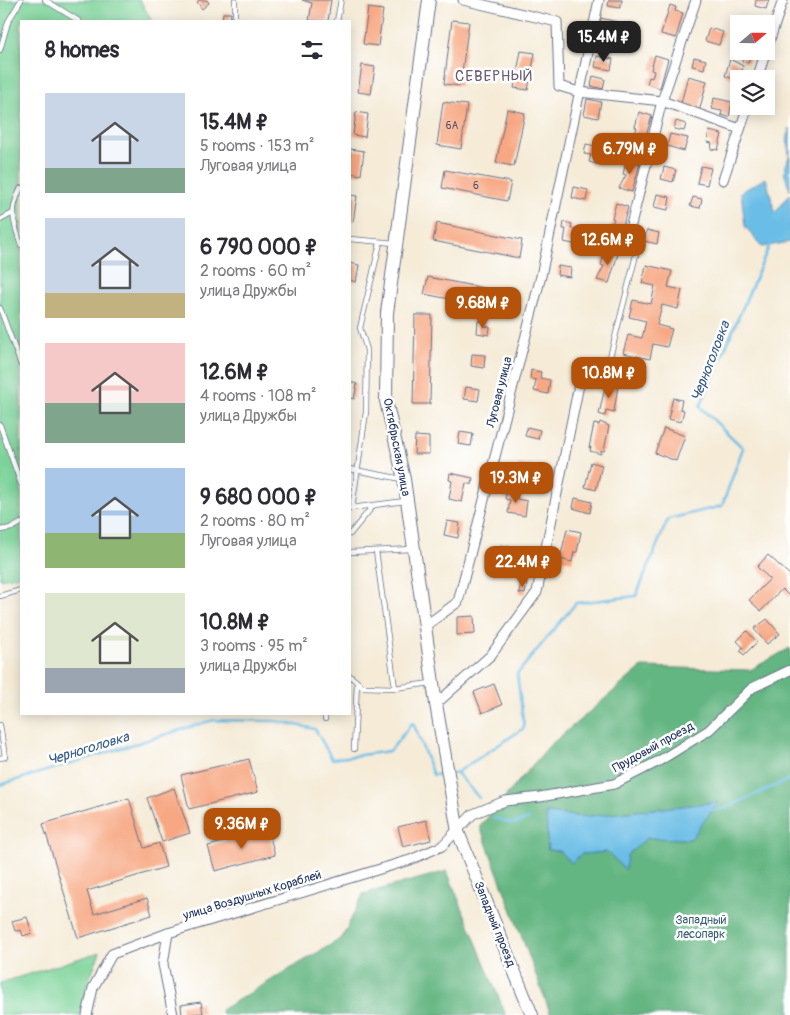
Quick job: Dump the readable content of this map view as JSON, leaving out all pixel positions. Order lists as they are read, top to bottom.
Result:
{
  "streets": {
    "street": [
      "Луговая улица",
      "Октябрьская улица",
      "Прудовый проезд",
      "улица Воздушных Кораблей",
      "Западный проезд"
    ]
  },
  "crossings": [
    ["Луговая улица", "Октябрьская улица"],
    ["Октябрьская улица", "Прудовый проезд"],
    ["Октябрьская улица", "улица Воздушных Кораблей"],
    ["Октябрьская улица", "Западный проезд"],
    ["Прудовый проезд", "улица Воздушных Кораблей"],
    ["Прудовый проезд", "Западный проезд"],
    ["улица Воздушных Кораблей", "Западный проезд"]
  ],
  "districts": ["СЕВЕРНЫЙ"],
  "water": ["Черноголовка"],
  "parks": ["Западный лесопарк"],
  "house_numbers": ["6А", "6"],
  "north": "right",
  "page": {
    "heading": "8 homes",
    "price": [
      "15.4M ₽",
      "6.79M ₽",
      "12.6M ₽",
      "9.68M ₽",
      "10.8M ₽",
      "19.3M ₽",
      "22.4M ₽",
      "9.36M ₽"
    ],
    "list": [
      {
        "name": "15.4M ₽",
        "note": "5 rooms · 153 m² · Луговая улица"
      },
      {
        "name": "6 790 000 ₽",
        "note": "2 rooms · 60 m² · улица Дружбы"
      },
      {
        "name": "12.6M ₽",
        "note": "4 rooms · 108 m² · улица Дружбы"
      },
      {
        "name": "9 680 000 ₽",
        "note": "2 rooms · 80 m² · Луговая улица"
      },
      {
        "name": "10.8M ₽",
        "note": "3 rooms · 95 m² · улица Дружбы"
      }
    ]
  }
}
